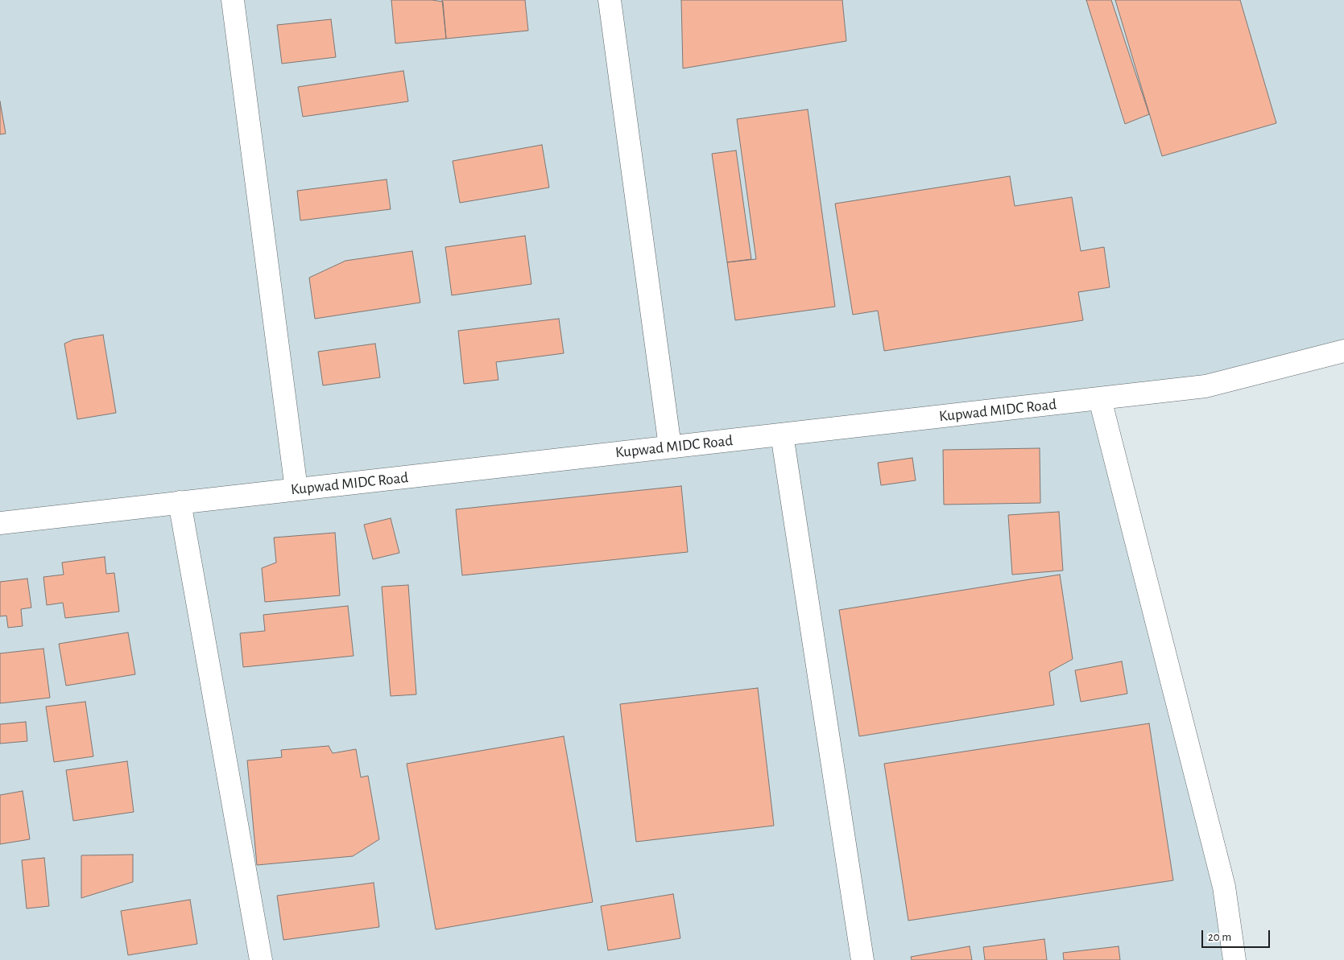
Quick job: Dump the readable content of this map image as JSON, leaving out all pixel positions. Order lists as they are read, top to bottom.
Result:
{
  "streets": {
    "street": ["Kupwad MIDC Road"]
  },
  "scale_bar": "20 m"
}
